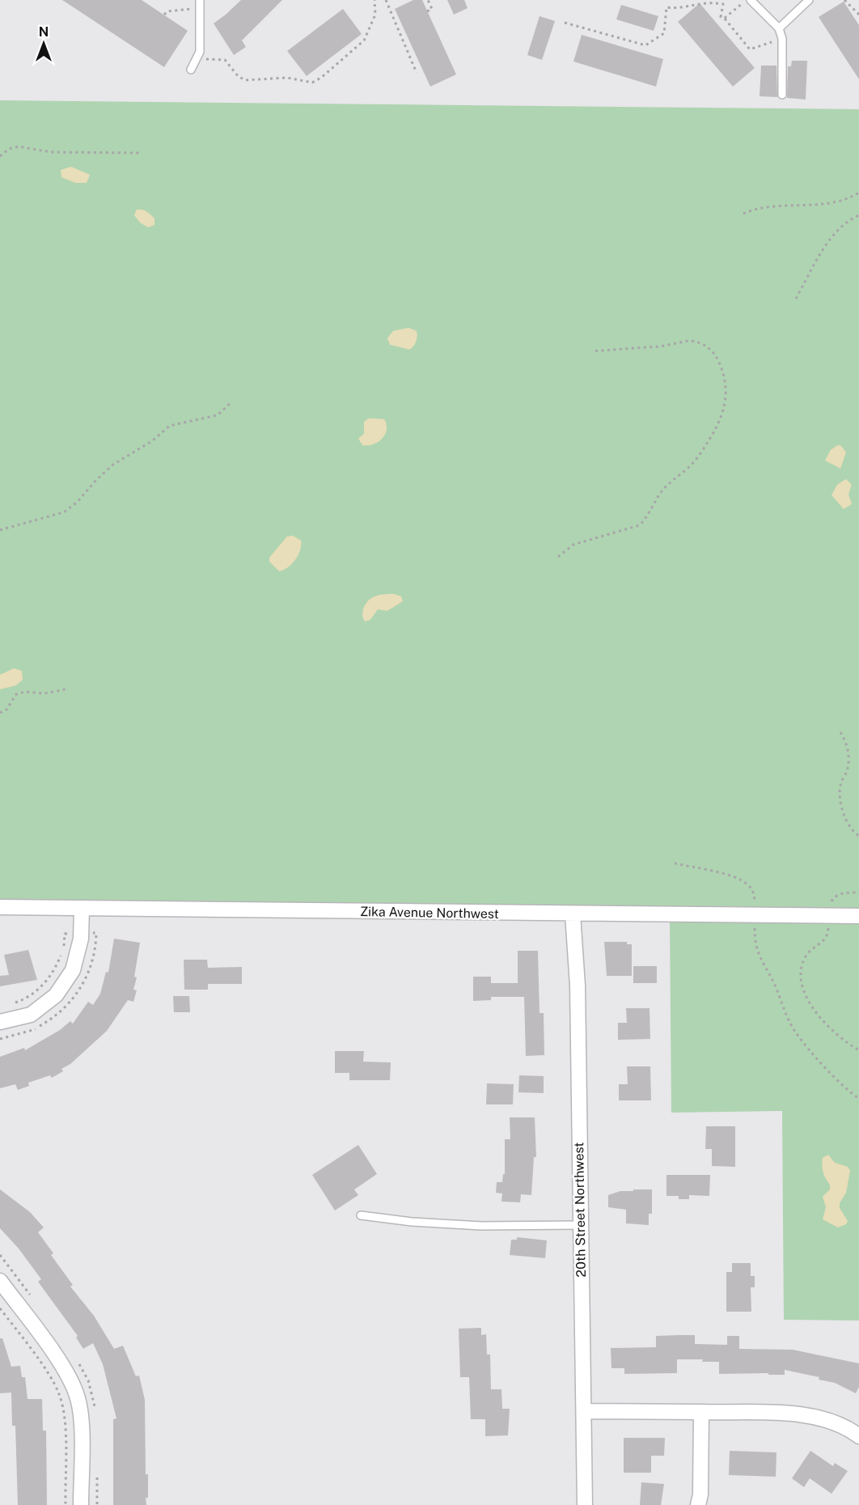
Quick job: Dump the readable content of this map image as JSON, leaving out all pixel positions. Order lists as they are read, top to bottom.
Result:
{
  "streets": {
    "street": ["Zika Avenue Northwest", "20th Street Northwest"]
  },
  "crossings": [
    ["Zika Avenue Northwest", "20th Street Northwest"]
  ],
  "north": "top"
}
